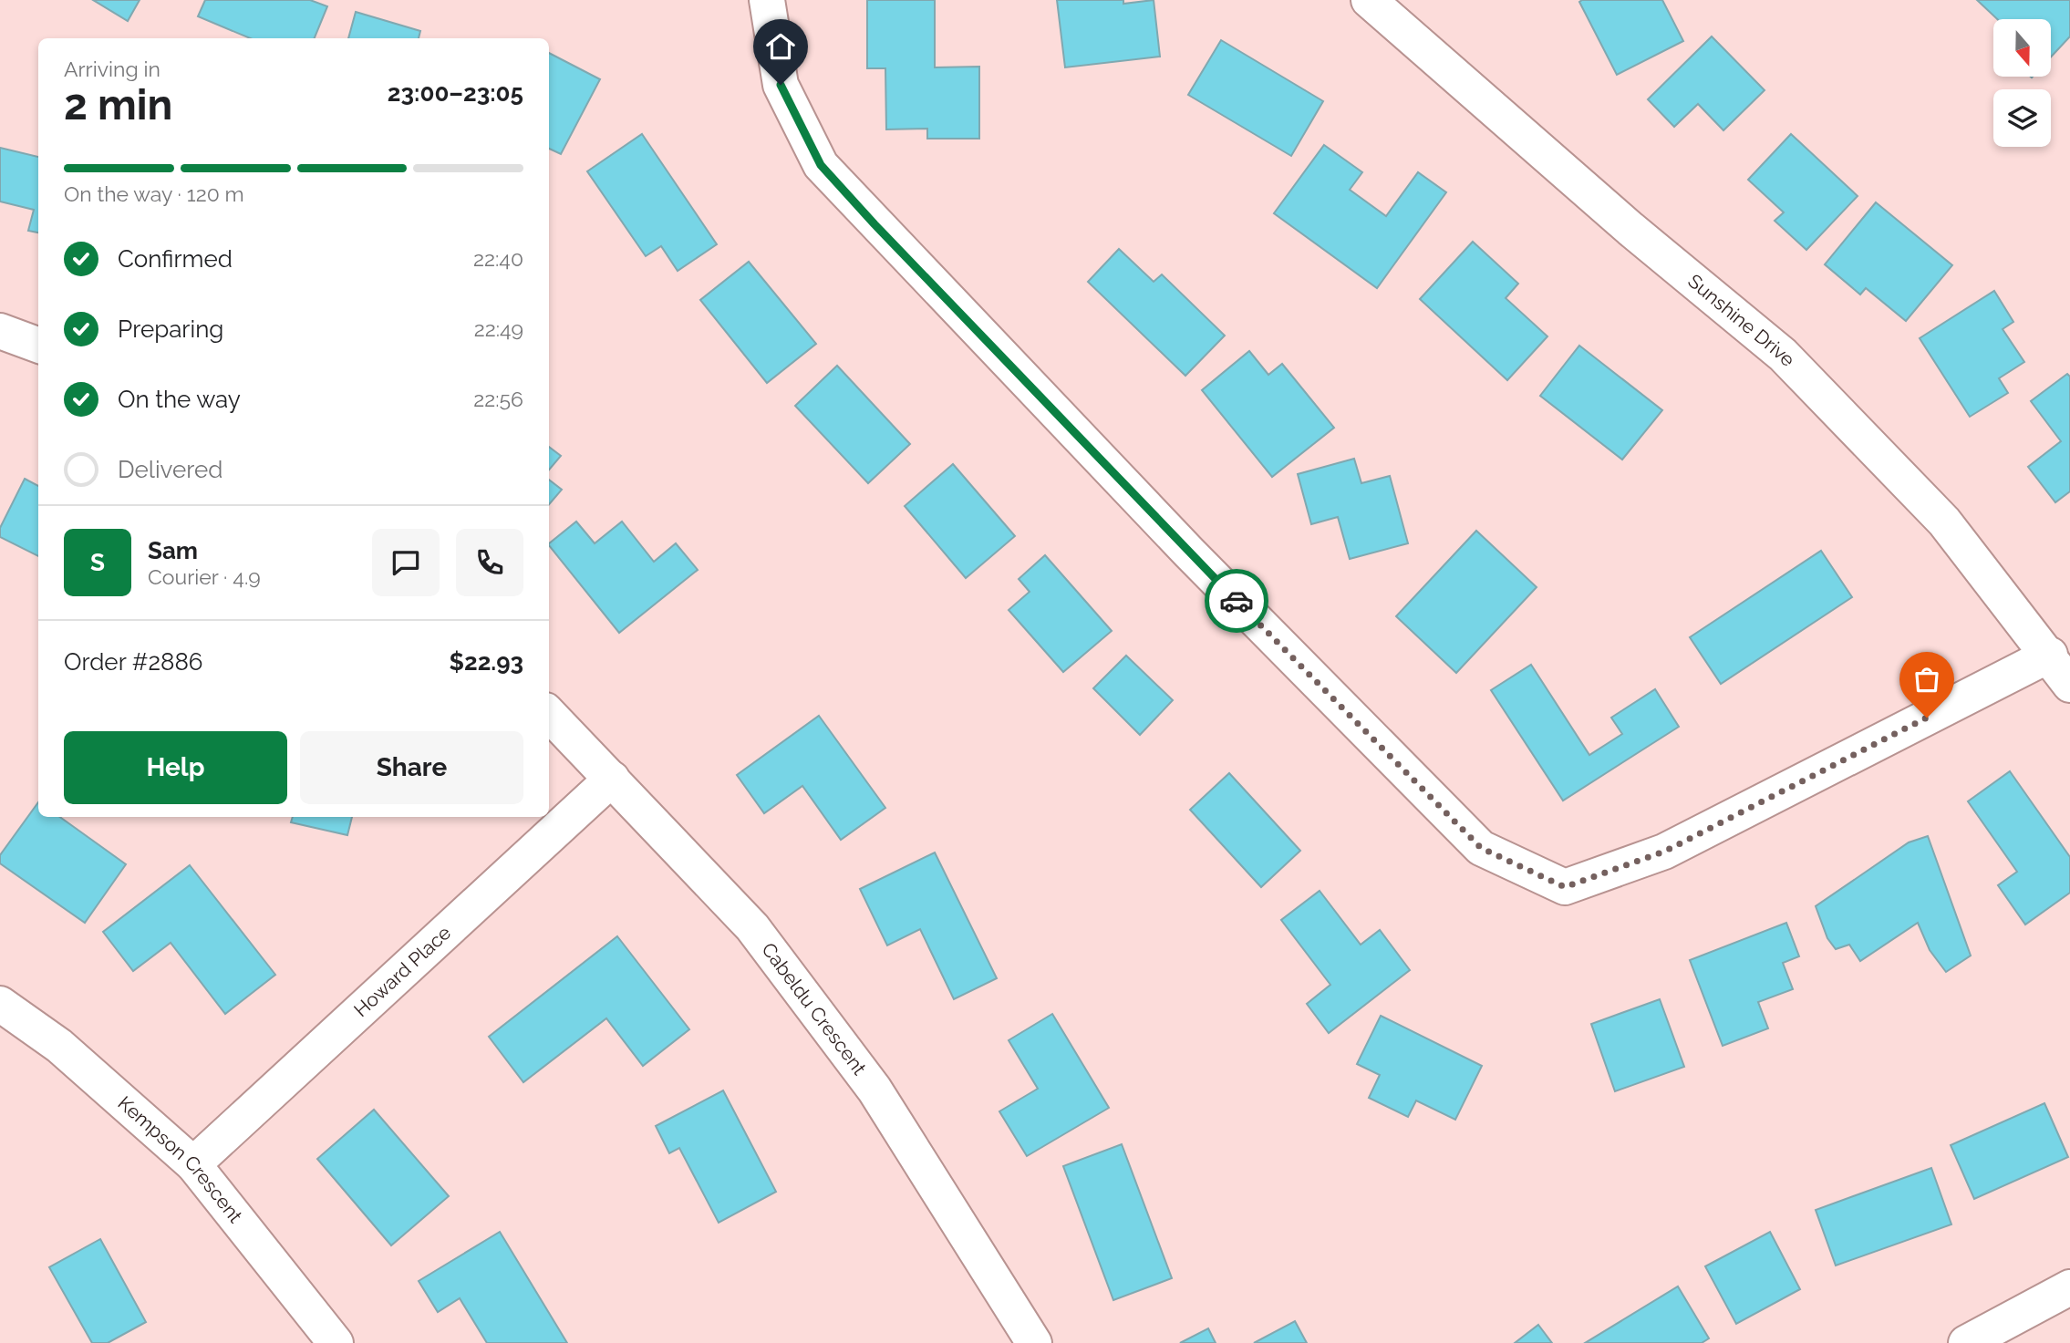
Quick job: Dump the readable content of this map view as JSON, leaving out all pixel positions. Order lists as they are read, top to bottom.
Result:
{
  "streets": {
    "street": [
      "Sunshine Drive",
      "Howard Place",
      "Cabeldu Crescent",
      "Kempson Crescent"
    ]
  },
  "crossings": [
    ["Howard Place", "Cabeldu Crescent"],
    ["Howard Place", "Kempson Crescent"]
  ],
  "north": "bottom",
  "page": {
    "heading": ["2 min", "Arriving in", "23:00–23:05"],
    "panel": [
      "Sam",
      "Courier · 4.9",
      "Order #2886",
      "$22.93"
    ],
    "bar": "On the way · 120 m",
    "list": [
      ["Confirmed", "22:40"],
      ["Preparing", "22:49"],
      ["On the way", "22:56"],
      "Delivered"
    ],
    "round": "S",
    "buttons": ["Help", "Share"]
  }
}
